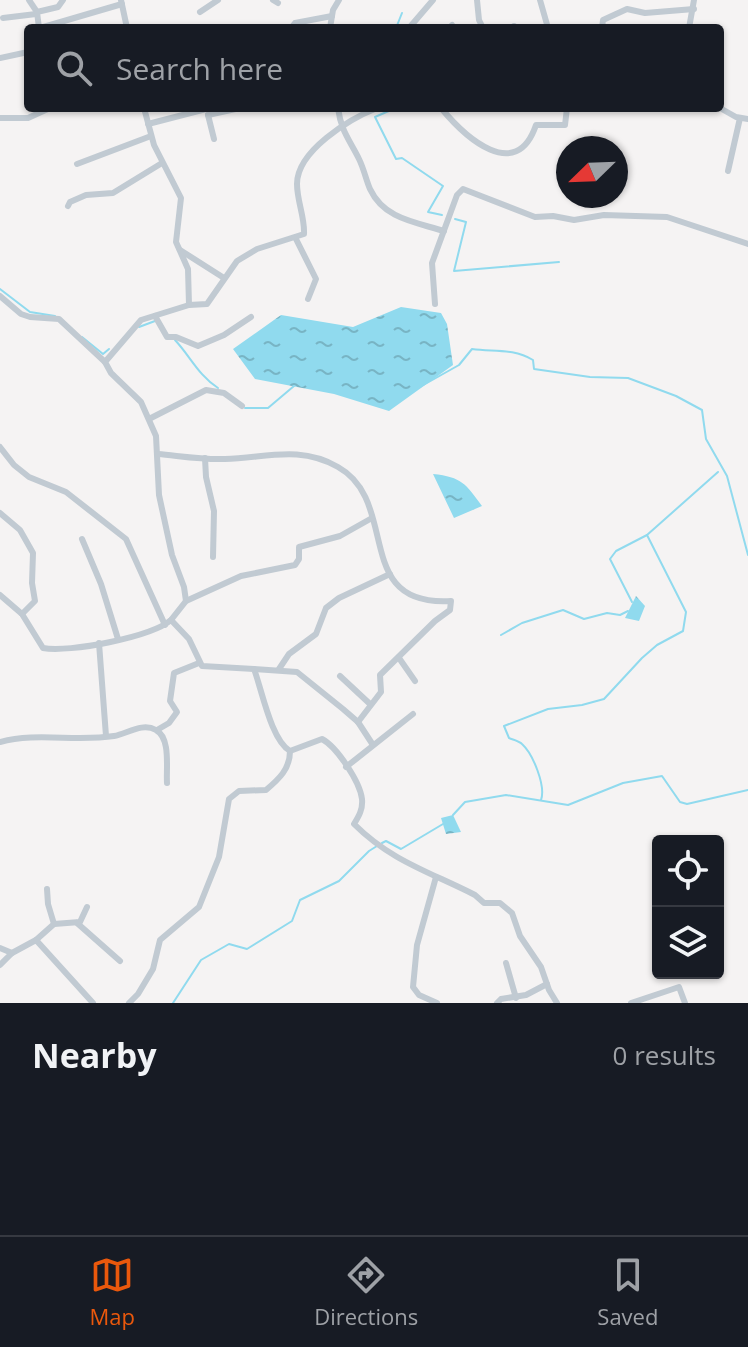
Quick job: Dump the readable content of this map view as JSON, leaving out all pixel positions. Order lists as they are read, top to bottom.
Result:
{
  "north": "bottom left",
  "page": {
    "search": "Search here",
    "heading": ["Nearby", "0 results"],
    "nav": ["Map", "Directions", "Saved"]
  }
}
